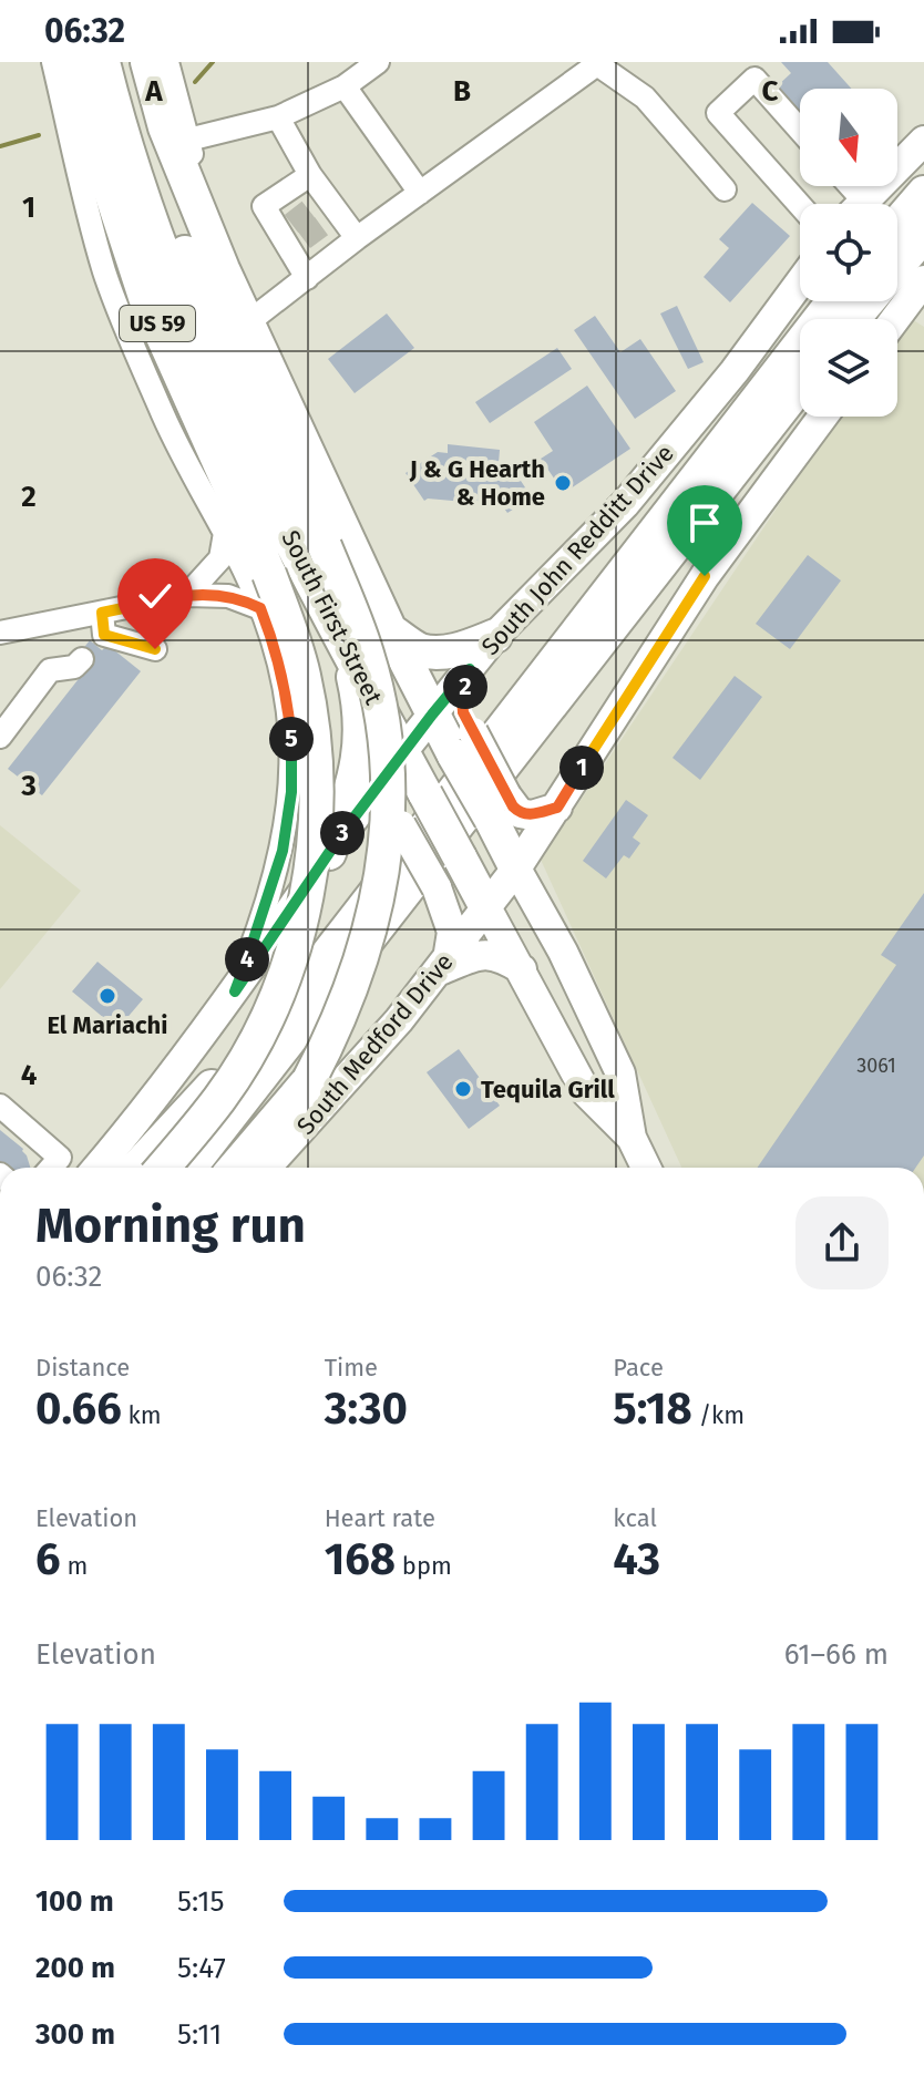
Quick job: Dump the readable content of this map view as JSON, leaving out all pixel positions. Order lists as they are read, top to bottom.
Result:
{
  "streets": {
    "highway": ["US 59", "South First Street"],
    "main road": ["South John Redditt Drive", "South Medford Drive"]
  },
  "crossings": [
    ["South John Redditt Drive", "South First Street"],
    ["South First Street", "South Medford Drive"]
  ],
  "places": ["J & G Hearth & Home", "El Mariachi", "Tequila Grill"],
  "house_numbers": ["3061"],
  "north": "bottom",
  "page": {
    "status": "06:32",
    "pins": [
      "2",
      "5",
      "1",
      "3",
      "4"
    ],
    "heading": ["Morning run", "06:32"],
    "stats": [
      ["Distance", "0.66 km"],
      ["Time", "3:30"],
      ["Pace", "5:18 /km"],
      ["Elevation", "6 m"],
      ["Heart rate", "168 bpm"],
      ["kcal", "43"]
    ],
    "chart": ["Elevation", "61–66 m"],
    "list": [
      {
        "name": "100 m",
        "note": "5:15"
      },
      {
        "name": "200 m",
        "note": "5:47"
      },
      {
        "name": "300 m",
        "note": "5:11"
      }
    ]
  },
  "grid": {
    "columns": ["A", "B", "C"],
    "rows": [
      "1",
      "2",
      "3",
      "4"
    ]
  }
}
